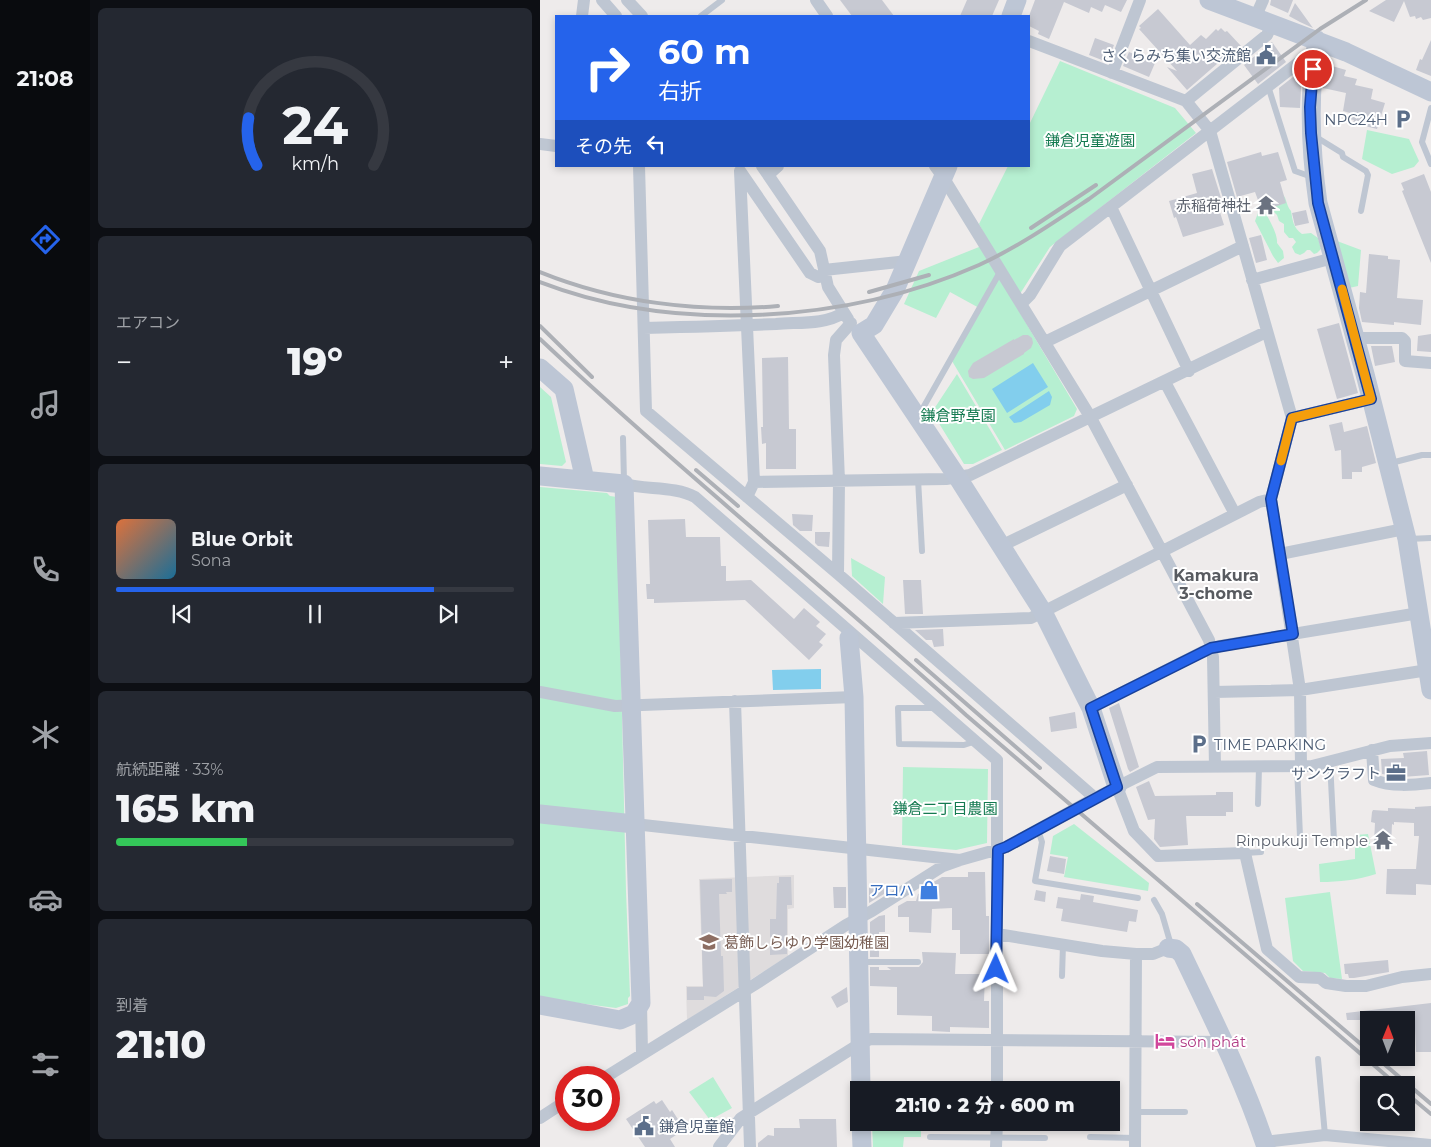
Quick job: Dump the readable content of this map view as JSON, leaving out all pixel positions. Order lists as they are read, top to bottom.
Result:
{
  "districts": ["Kamakura 3-chome"],
  "parks": ["鎌倉児童遊園", "鎌倉野草園", "鎌倉二丁目農園"],
  "places": {
    "public building": ["さくらみち集い交流館", "鎌倉児童館"],
    "parking": ["NPC24H", "TIME PARKING"],
    "temple": ["赤稲荷神社", "Rinpukuji Temple"],
    "office": ["サンクラフト"],
    "shop": ["アロハ"],
    "school or university": ["葛飾しらゆり学園幼稚園"],
    "hotel": ["sơn phát"]
  },
  "north": "top",
  "page": {
    "tabs": "21:08",
    "turn": ["60 m", "右折"],
    "then": "その先",
    "tile": [
      "エアコン",
      ["航続距離 · 33%", "165 km"],
      ["到着", "21:10"]
    ],
    "heat": ["−", "19°", "+"],
    "song": ["Blue Orbit", "Sona"],
    "limit": "30",
    "trip": "21:10 · 2 分 · 600 m",
    "gauge": ["24", "km/h"]
  }
}
